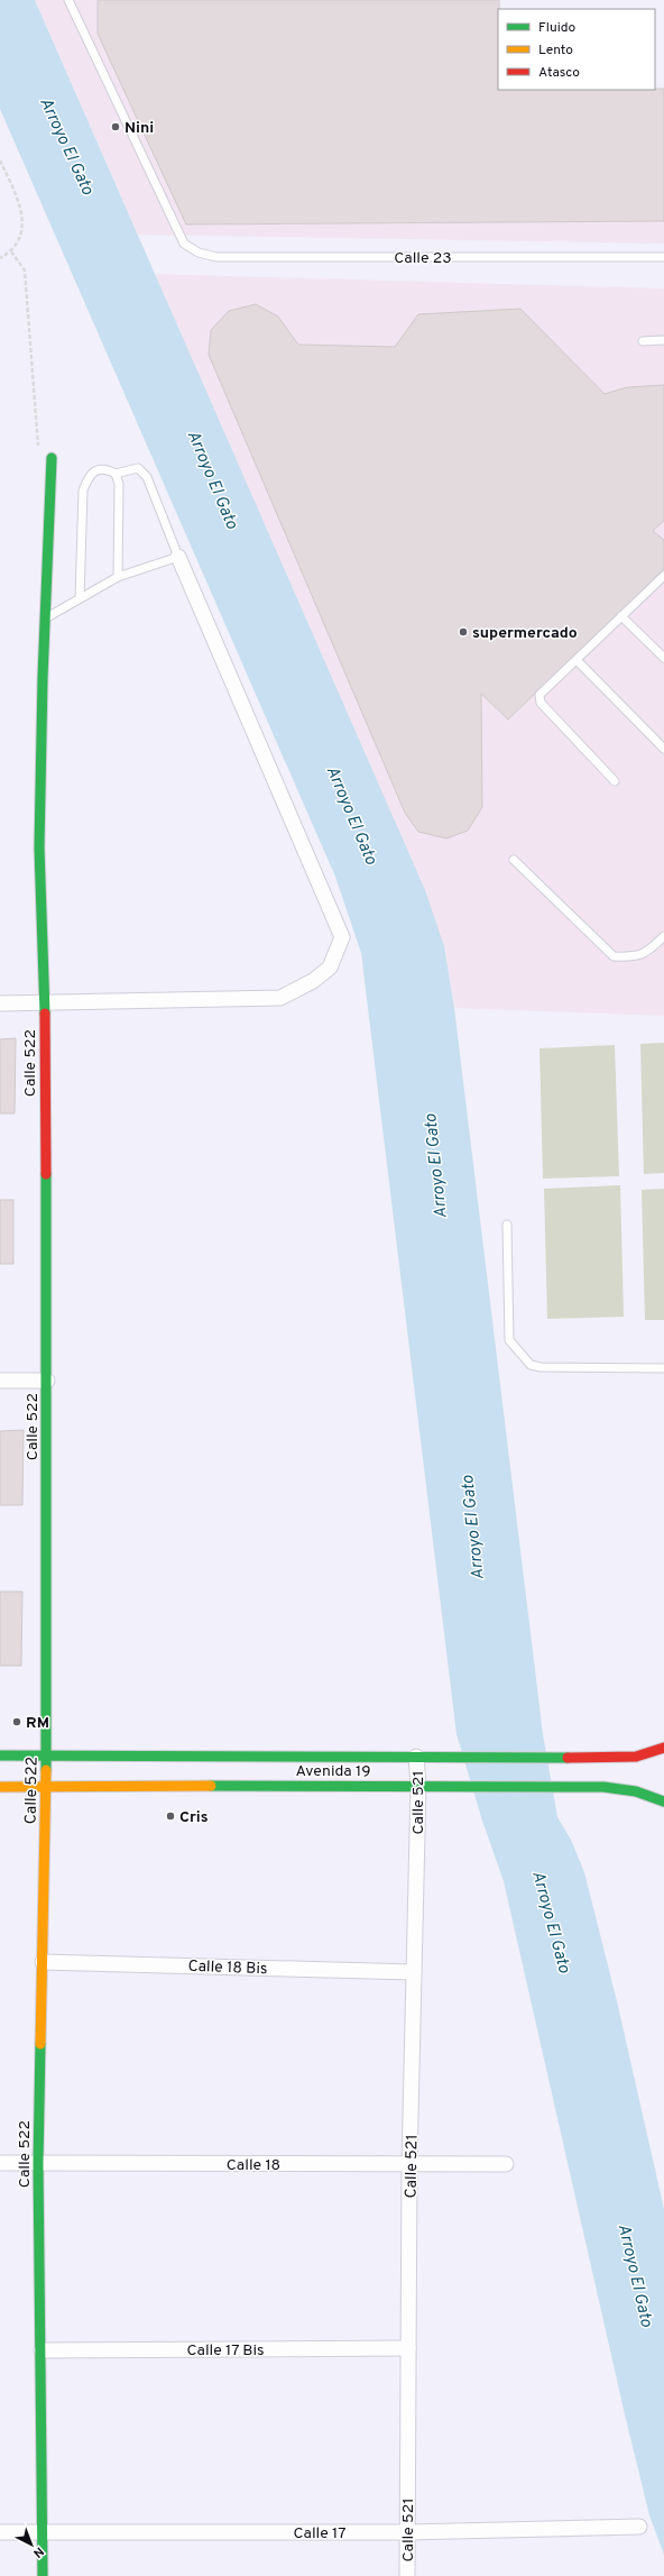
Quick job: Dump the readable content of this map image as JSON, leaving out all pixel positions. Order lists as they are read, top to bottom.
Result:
{
  "streets": {
    "street": [
      "Calle 522",
      "Avenida 19",
      "Calle 521",
      "Calle 18 Bis",
      "Calle 18",
      "Calle 17 Bis",
      "Calle 17"
    ],
    "lane": ["Calle 23"]
  },
  "crossings": [
    ["Calle 522", "Avenida 19"],
    ["Calle 522", "Calle 18 Bis"],
    ["Calle 522", "Calle 18"],
    ["Calle 522", "Calle 17 Bis"],
    ["Calle 522", "Calle 17"],
    ["Avenida 19", "Calle 521"],
    ["Calle 521", "Calle 18 Bis"],
    ["Calle 521", "Calle 18"],
    ["Calle 521", "Calle 17 Bis"],
    ["Calle 521", "Calle 17"]
  ],
  "water": ["Arroyo El Gato"],
  "places": [
    "Nini",
    "supermercado",
    "RM",
    "Cris"
  ],
  "legend": ["Fluido", "Lento", "Atasco"],
  "north": "bottom right"
}
